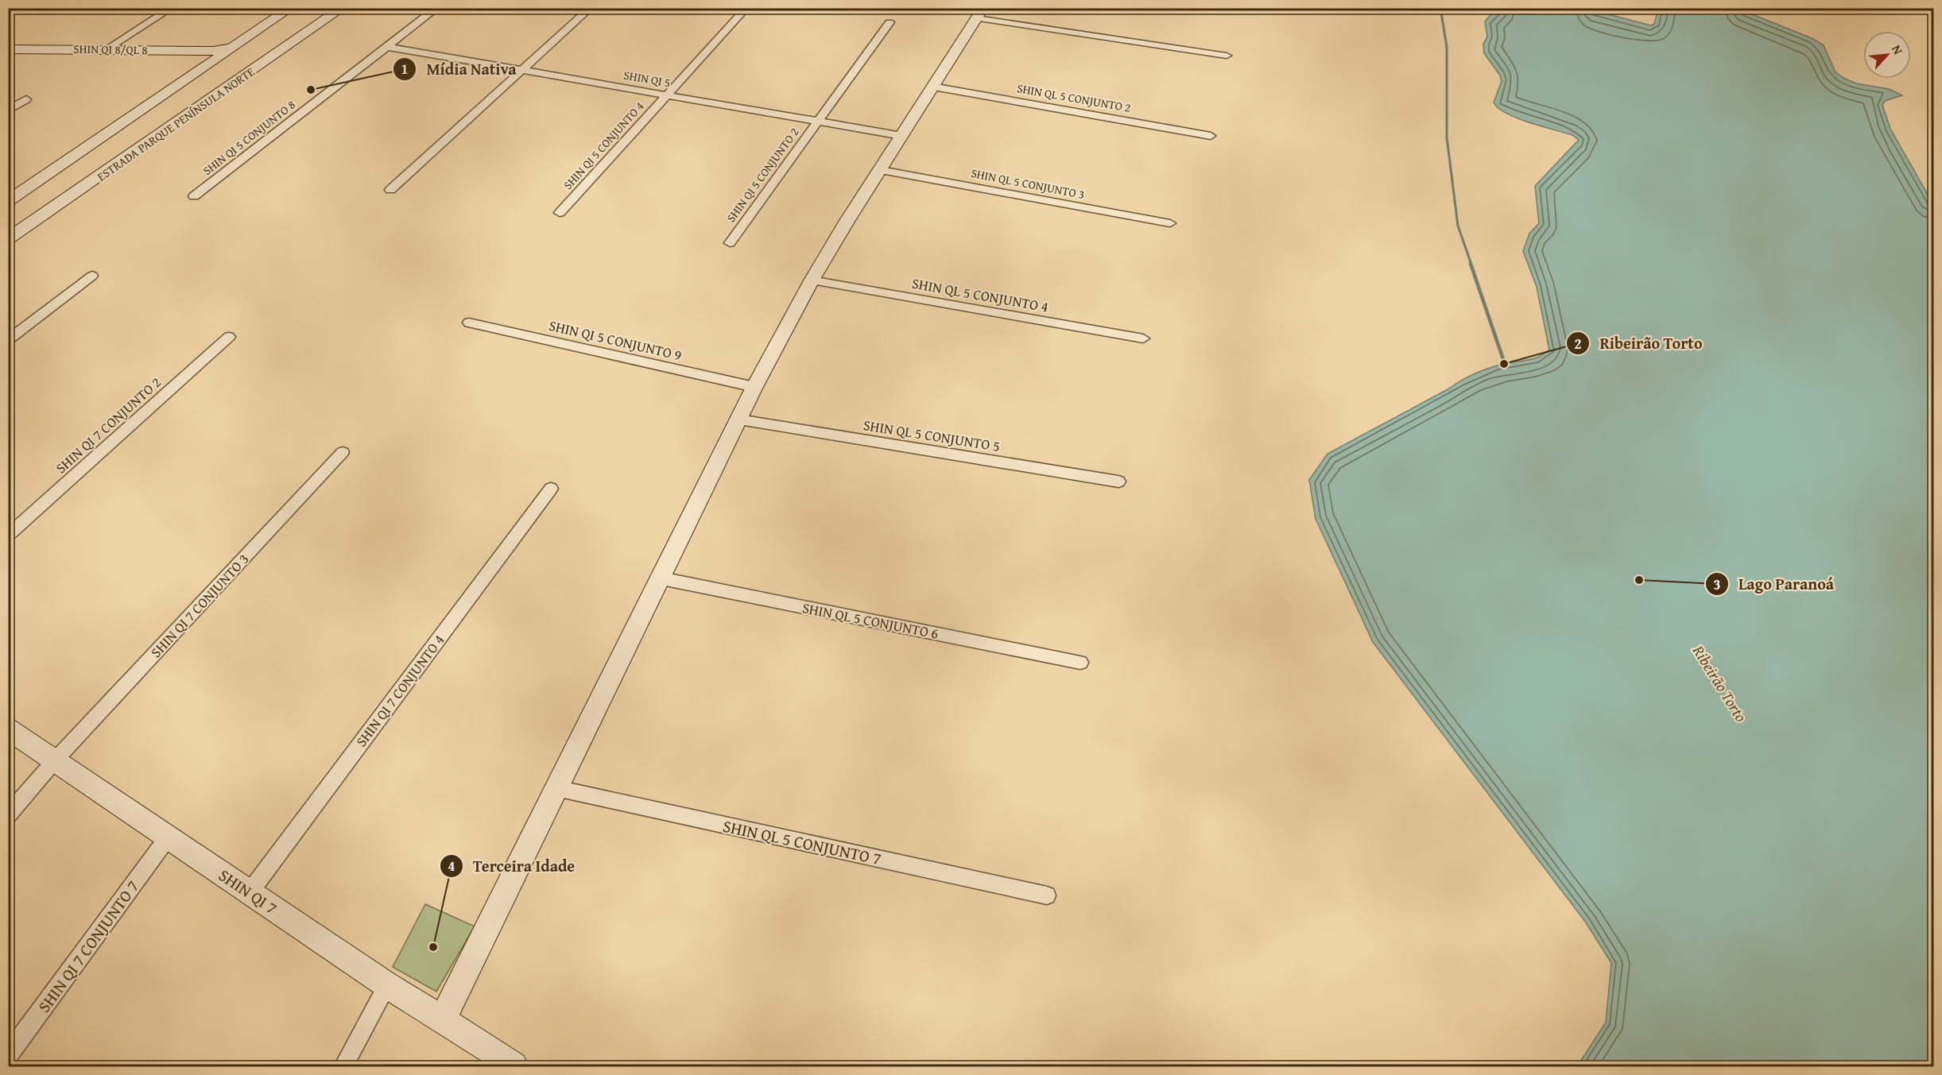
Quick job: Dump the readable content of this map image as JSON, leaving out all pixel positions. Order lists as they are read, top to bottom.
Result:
{
  "streets": {
    "street": [
      "SHIN QI 8/QL 8",
      "SHIN QI 5",
      "SHIN QL 5 CONJUNTO 2",
      "ESTRADA PARQUE PENÍNSULA NORTE",
      "SHIN QI 5 CONJUNTO 8",
      "SHIN QI 5 CONJUNTO 4",
      "SHIN QI 5 CONJUNTO 2",
      "SHIN QL 5 CONJUNTO 3",
      "SHIN QL 5 CONJUNTO 4",
      "SHIN QI 5 CONJUNTO 9",
      "SHIN QI 7 CONJUNTO 2",
      "SHIN QL 5 CONJUNTO 5",
      "SHIN QI 7 CONJUNTO 3",
      "SHIN QL 5 CONJUNTO 6",
      "SHIN QI 7 CONJUNTO 4",
      "SHIN QL 5 CONJUNTO 7",
      "SHIN QI 7",
      "SHIN QI 7 CONJUNTO 7"
    ]
  },
  "crossings": [
    ["SHIN QI 5", "SHIN QI 5 CONJUNTO 8"],
    ["SHIN QI 5", "SHIN QI 5 CONJUNTO 4"],
    ["SHIN QI 5", "SHIN QI 5 CONJUNTO 2"],
    ["SHIN QI 7 CONJUNTO 3", "SHIN QI 7"],
    ["SHIN QI 7 CONJUNTO 4", "SHIN QI 7"],
    ["SHIN QI 7", "SHIN QI 7 CONJUNTO 7"]
  ],
  "water": ["Ribeirão Torto"],
  "places": [
    "Mídia Nativa",
    "Ribeirão Torto",
    "Lago Paranoá",
    "Terceira Idade"
  ],
  "north": "top right"
}
